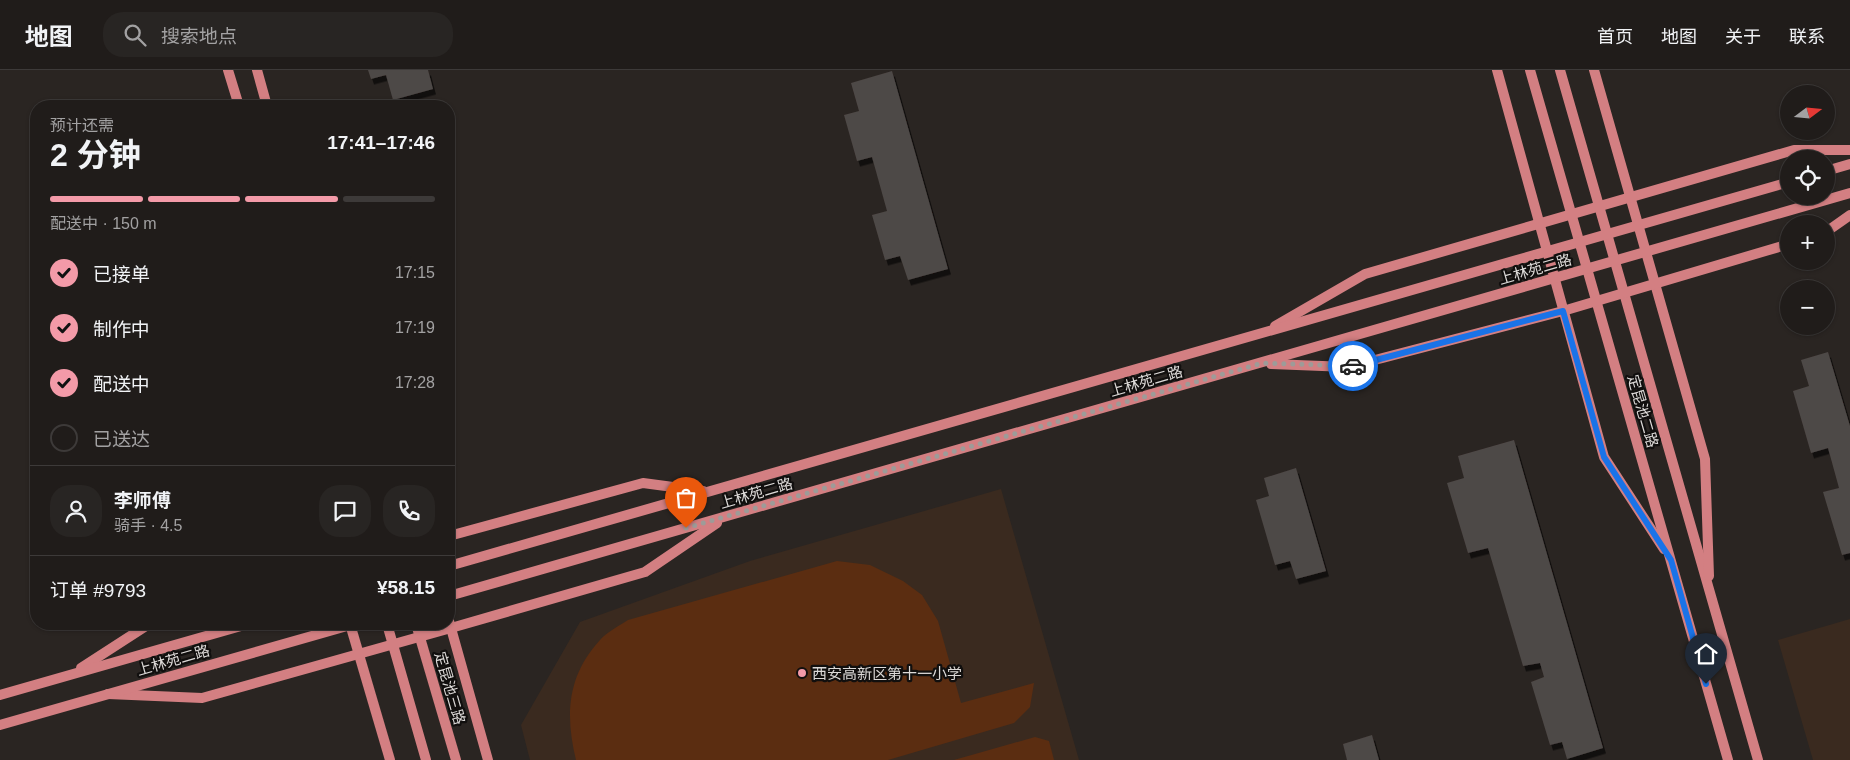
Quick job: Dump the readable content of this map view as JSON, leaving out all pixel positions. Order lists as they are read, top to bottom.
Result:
{
  "streets": {
    "street": ["上林苑二路", "定昆池二路", "定昆池三路"]
  },
  "crossings": [
    ["上林苑二路", "定昆池二路"]
  ],
  "places": ["西安高新区第十一小学"],
  "north": "right",
  "page": {
    "header": "地图",
    "search": "搜索地点",
    "nav": [
      "首页",
      "地图",
      "关于",
      "联系"
    ],
    "map_buttons": ["+", "−"],
    "heading": ["2 分钟", "预计还需", "17:41–17:46"],
    "panel": [
      "李师傅",
      "骑手 · 4.5",
      "订单 #9793",
      "¥58.15"
    ],
    "bar": "配送中 · 150 m",
    "list": [
      ["已接单", "17:15"],
      ["制作中", "17:19"],
      ["配送中", "17:28"],
      "已送达"
    ]
  }
}
